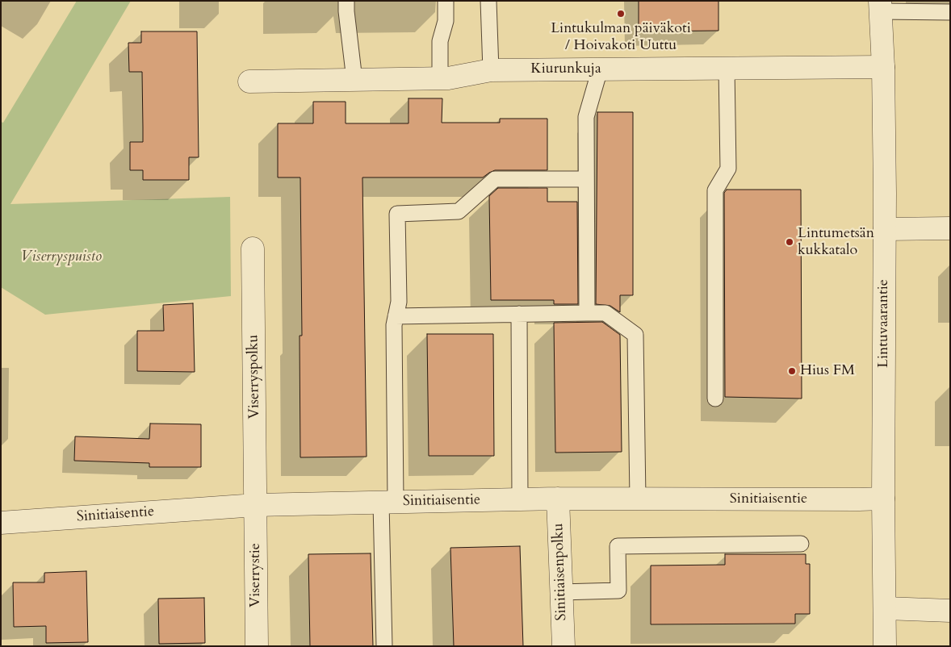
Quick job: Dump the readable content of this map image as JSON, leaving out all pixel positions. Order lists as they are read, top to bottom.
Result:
{
  "streets": {
    "street": [
      "Kiurunkuja",
      "Lintuvaarantie",
      "Viserryspolku",
      "Sinitiaisentie",
      "Sinitiaisenpolku",
      "Viserrystie"
    ]
  },
  "crossings": [
    ["Kiurunkuja", "Lintuvaarantie"],
    ["Lintuvaarantie", "Sinitiaisentie"],
    ["Viserryspolku", "Sinitiaisentie"],
    ["Viserryspolku", "Viserrystie"],
    ["Sinitiaisentie", "Sinitiaisenpolku"],
    ["Sinitiaisentie", "Viserrystie"]
  ],
  "parks": ["Viserryspuisto"],
  "places": ["Lintukulman päiväkoti / Hoivakoti Uuttu", "Lintumetsän kukkatalo", "Hius FM"]
}
